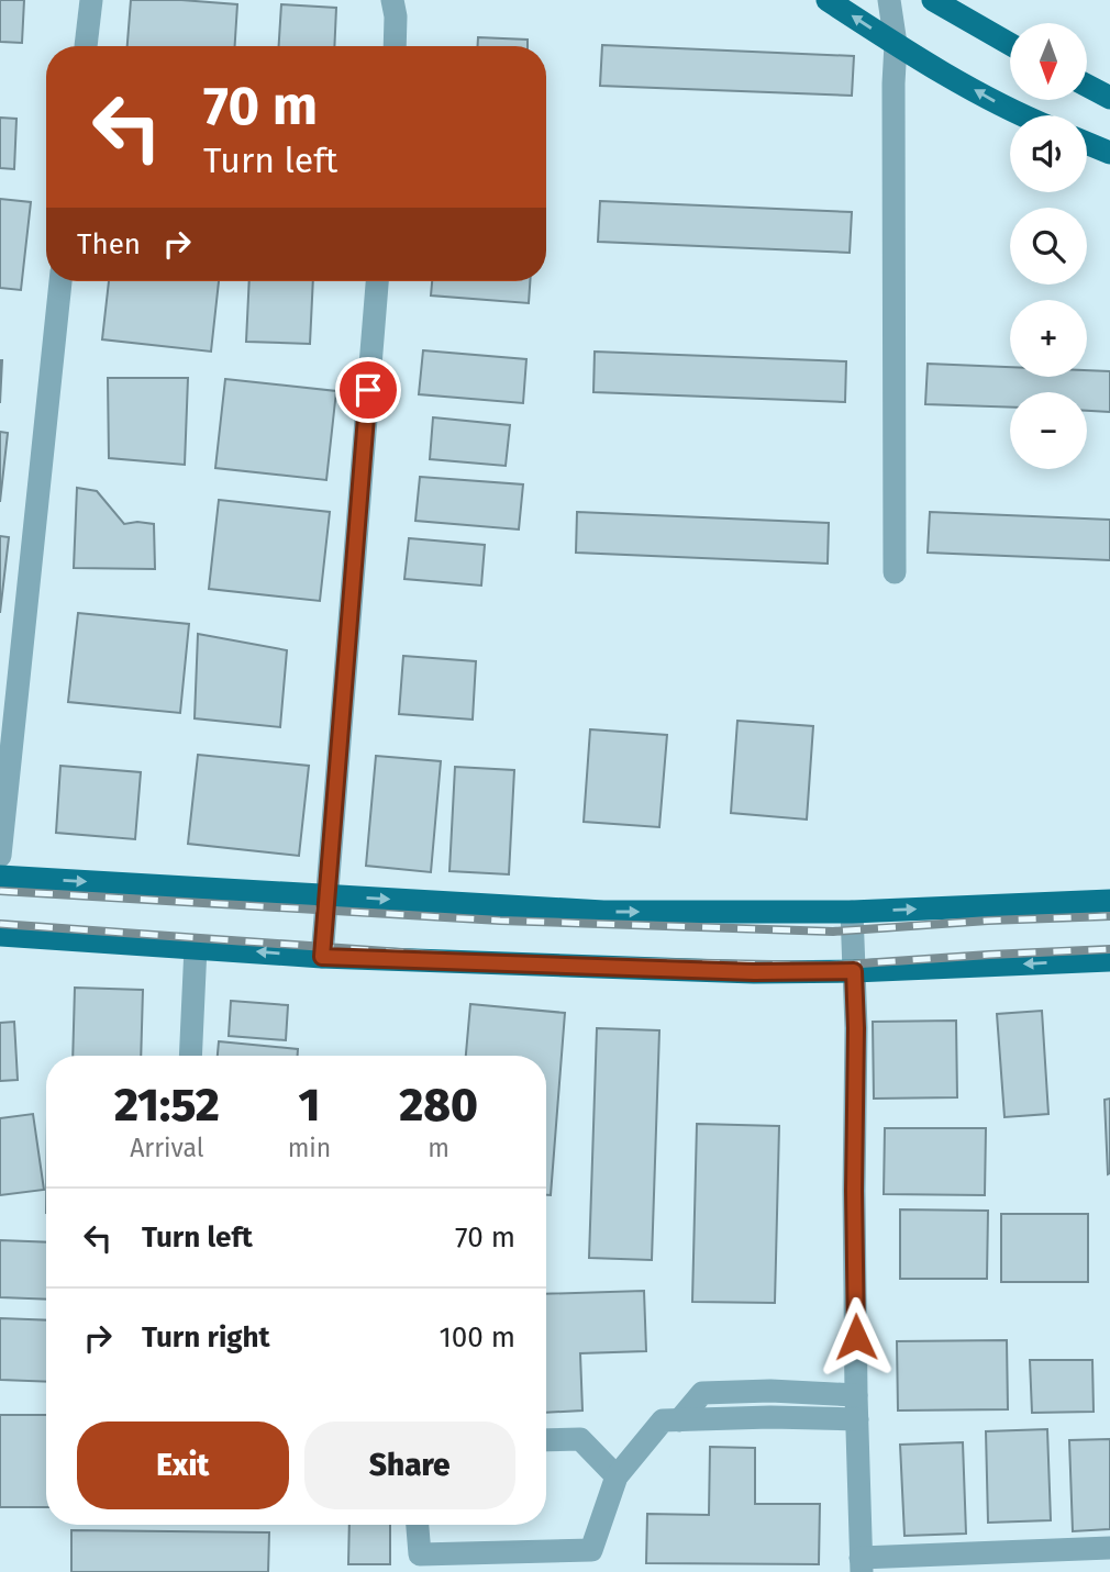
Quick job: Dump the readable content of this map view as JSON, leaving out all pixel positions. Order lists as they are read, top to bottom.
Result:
{
  "north": "bottom",
  "page": {
    "map_buttons": ["+", "−"],
    "turn": ["70 m", "Turn left"],
    "then": "Then",
    "eta": [
      "21:52",
      "Arrival",
      "1",
      "min",
      "280",
      "m"
    ],
    "list": [
      {
        "name": "Turn left",
        "value": "70 m"
      },
      {
        "name": "Turn right",
        "value": "100 m"
      }
    ],
    "buttons": ["Exit", "Share"]
  }
}
